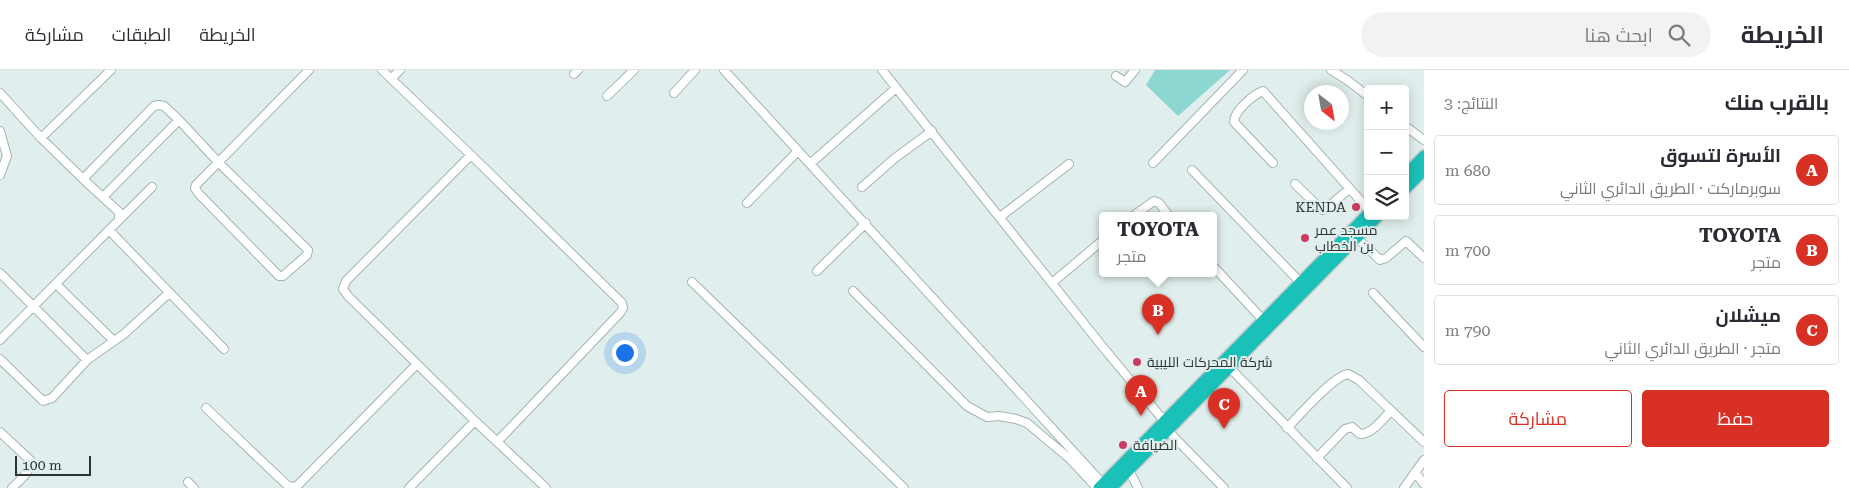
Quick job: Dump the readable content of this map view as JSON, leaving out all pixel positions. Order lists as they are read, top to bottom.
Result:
{
  "places": [
    "KENDA",
    "مسجد عمر بن الخطاب",
    "شركة المحركات الليبية",
    "الضيافة"
  ],
  "scale_bar": "100 m",
  "north": "bottom right",
  "page": {
    "header": "الخريطة",
    "search": "ابحث هنا",
    "nav": ["الخريطة", "الطبقات", "مشاركة"],
    "heading": ["بالقرب منك", "النتائج: 3"],
    "map_buttons": ["+", "−"],
    "list": [
      {
        "mark": "A",
        "name": "الأسرة لتسوق",
        "note": "سوبرماركت · الطريق الدائري الثاني",
        "value": "680 m"
      },
      {
        "mark": "B",
        "name": "TOYOTA",
        "note": "متجر",
        "value": "700 m"
      },
      {
        "mark": "C",
        "name": "ميشلان",
        "note": "متجر · الطريق الدائري الثاني",
        "value": "790 m"
      }
    ],
    "popup": ["TOYOTA", "متجر"],
    "pins": ["B", "A", "C"],
    "buttons": ["حفظ", "مشاركة"],
    "scale": "100 m"
  }
}
